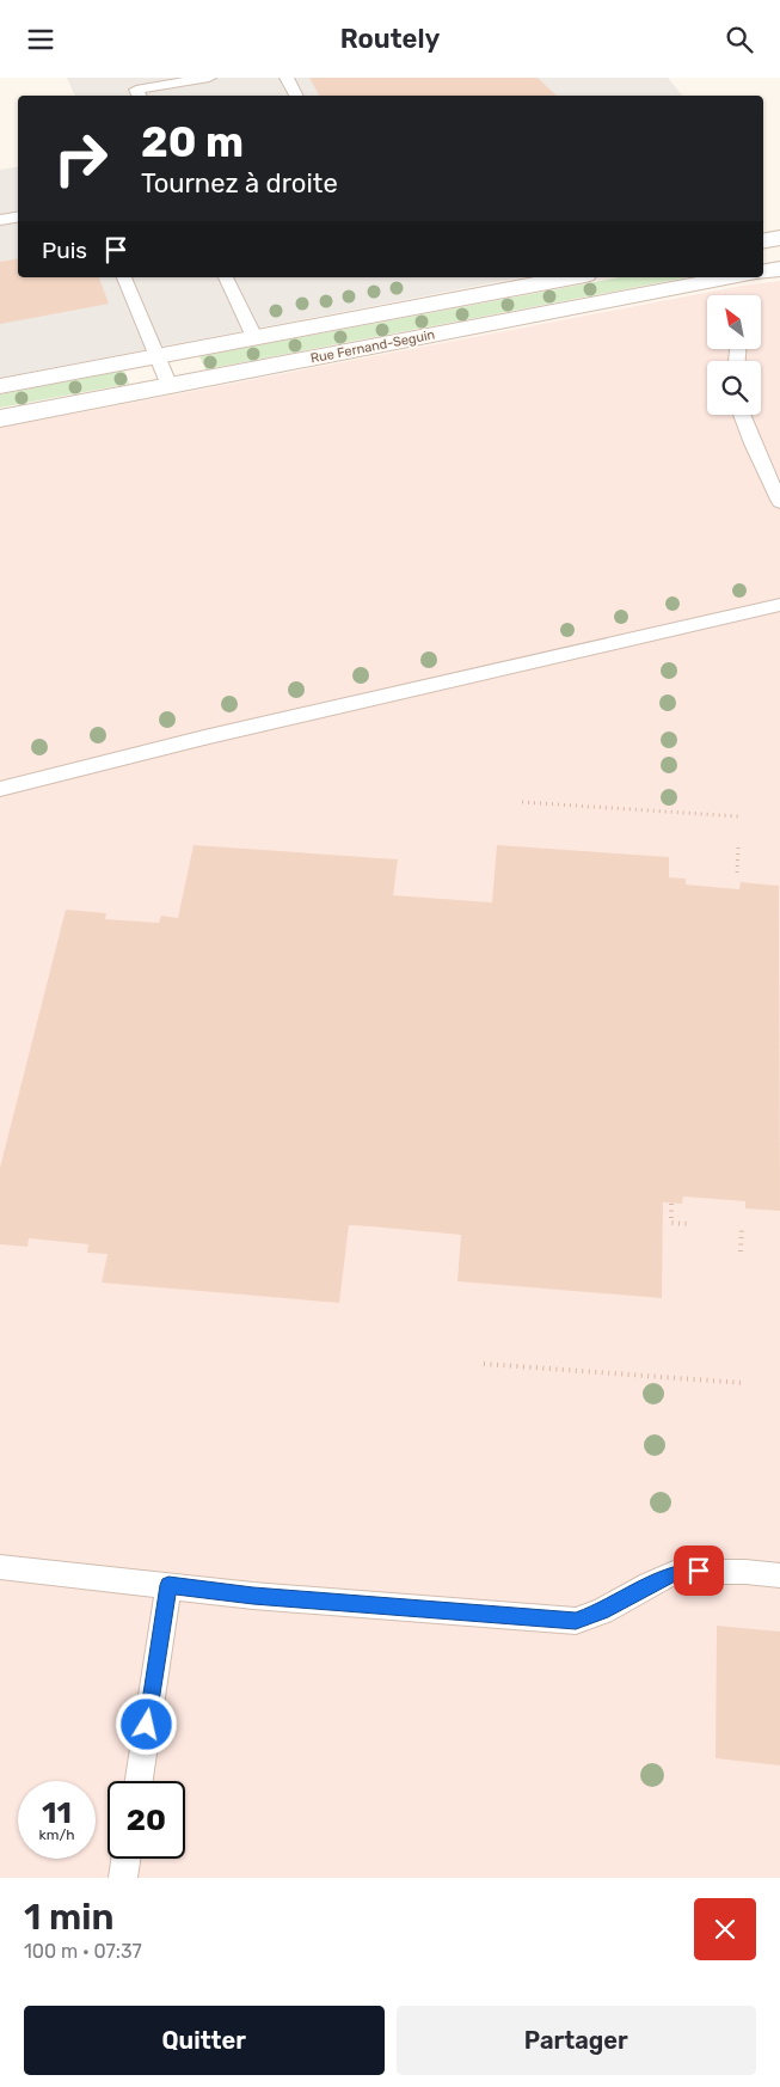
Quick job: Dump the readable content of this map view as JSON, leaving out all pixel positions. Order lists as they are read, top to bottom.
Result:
{
  "streets": {
    "street": ["Rue Fernand-Seguin"]
  },
  "north": "top left",
  "page": {
    "header": "Routely",
    "turn": ["20 m", "Tournez à droite"],
    "then": "Puis",
    "speed": "11 km/h",
    "limit": "20",
    "heading": ["1 min", "100 m · 07:37"],
    "buttons": ["Quitter", "Partager"]
  }
}
